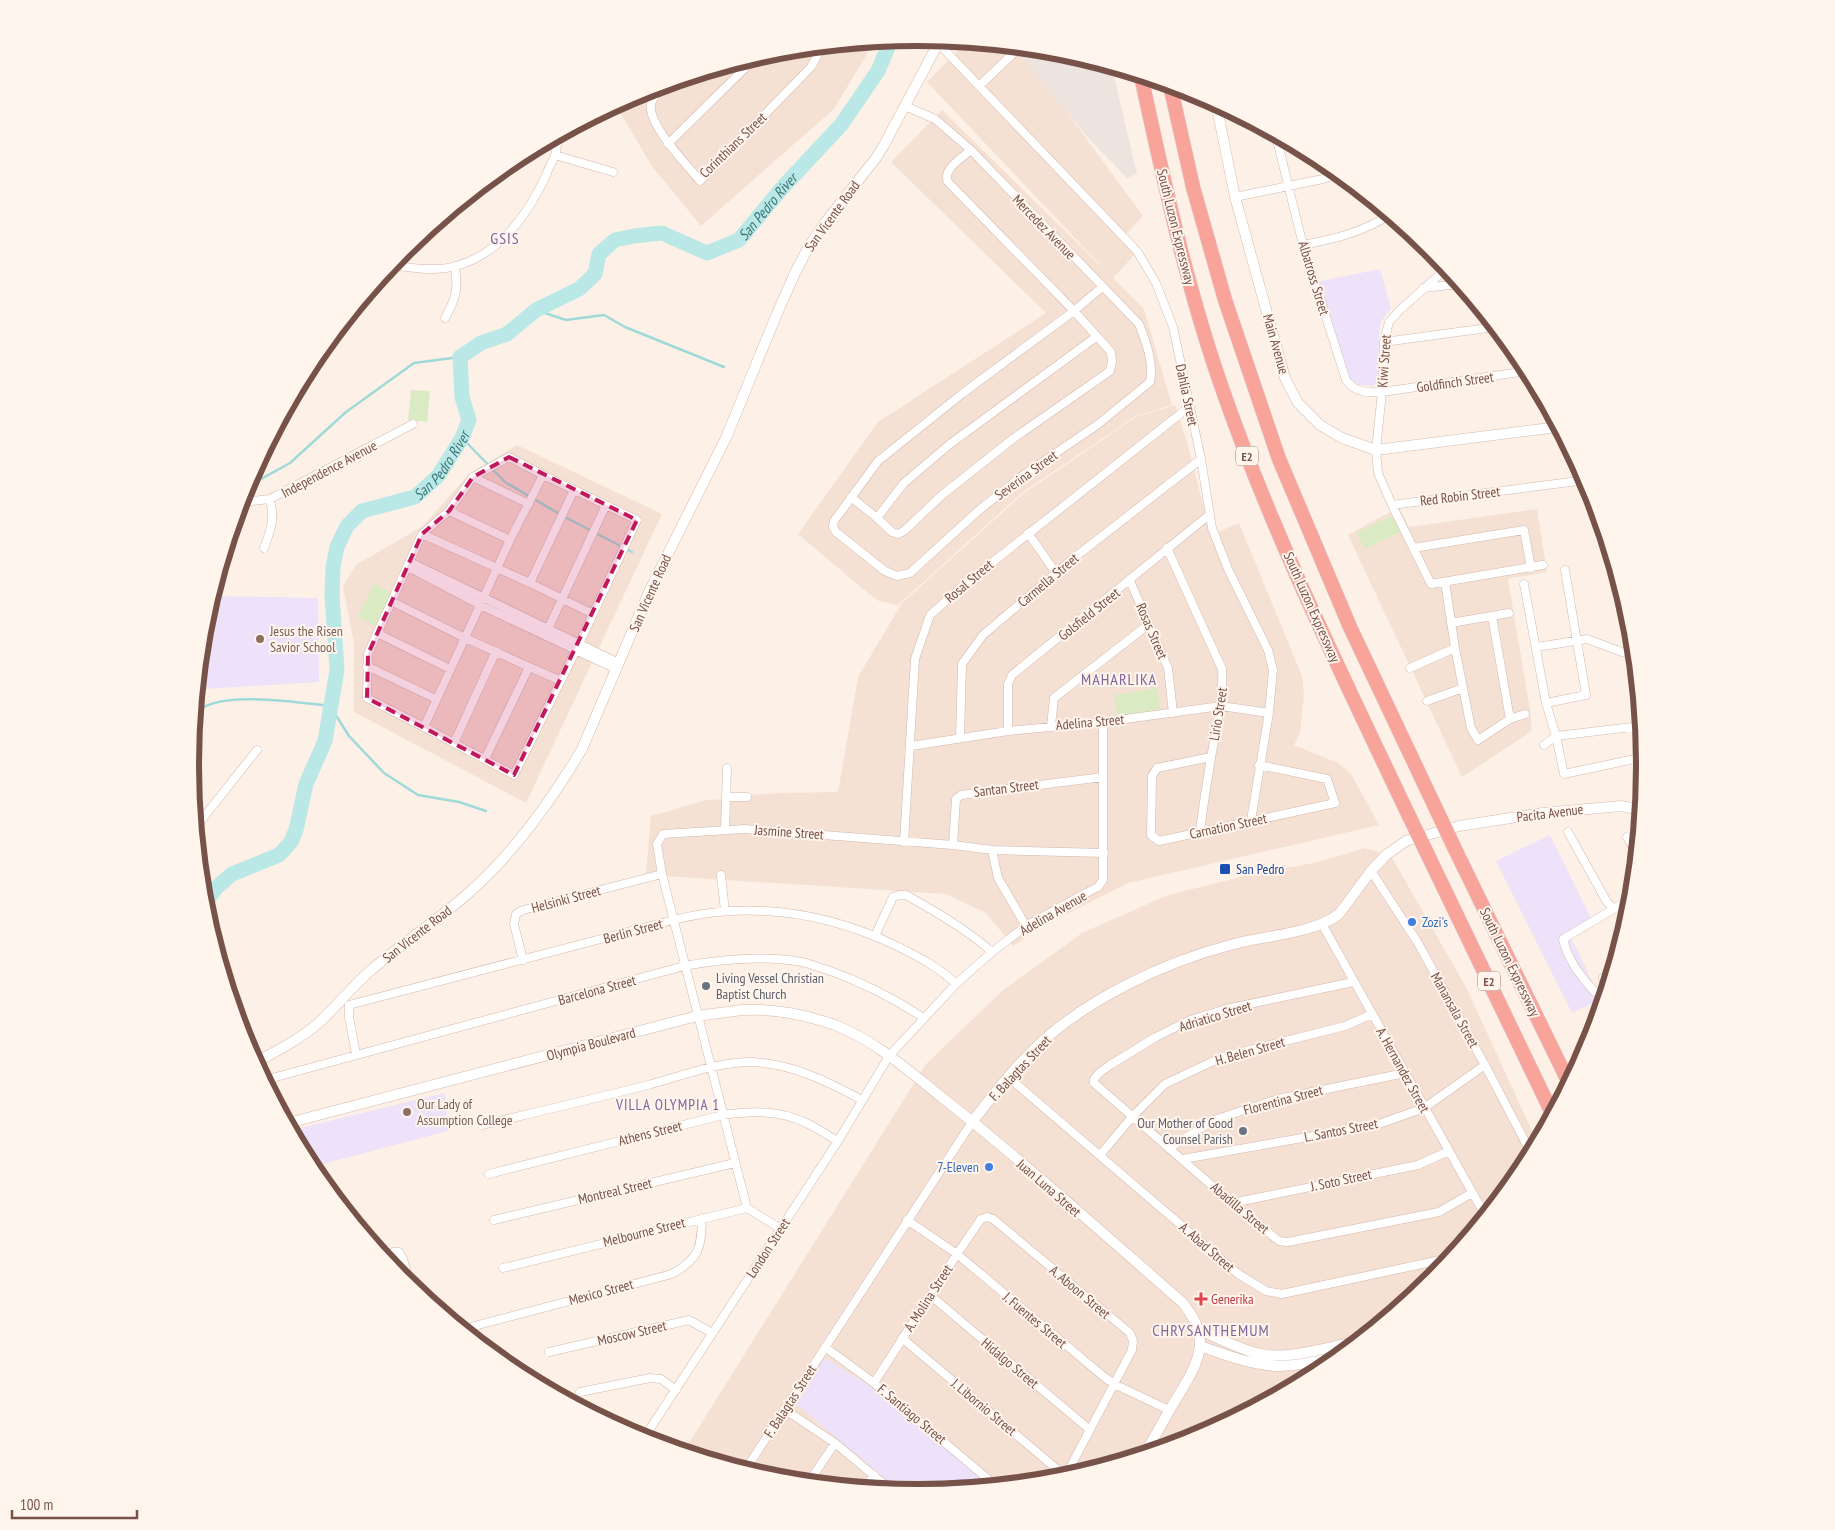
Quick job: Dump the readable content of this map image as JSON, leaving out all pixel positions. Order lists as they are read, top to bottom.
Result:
{
  "streets": {
    "highway": ["South Luzon Expressway", "E2"],
    "main road": [
      "San Vicente Road",
      "Main Avenue",
      "Pacita Avenue",
      "Olympia Boulevard",
      "F. Balagtas Street",
      "Juan Luna Street"
    ],
    "street": [
      "Corinthians Street",
      "Mercedez Avenue",
      "Albatross Street",
      "Kiwi Street",
      "Goldfinch Street",
      "Dahlia Street",
      "Independence Avenue",
      "Severina Street",
      "Red Robin Street",
      "Carmella Street",
      "Rosal Street",
      "Golsfield Street",
      "Rosas Street",
      "Lirio Street",
      "Adelina Street",
      "Santan Street",
      "Carnation Street",
      "Jasmine Street",
      "Helsinki Street",
      "Adelina Avenue",
      "Berlin Street",
      "Barcelona Street",
      "Manansala Street",
      "Adriatico Street",
      "H. Belen Street",
      "A. Hernandez Street",
      "Florentina Street",
      "L. Santos Street",
      "Athens Street",
      "J. Soto Street",
      "Montreal Street",
      "Abadilla Street",
      "Melbourne Street",
      "A. Abad Street",
      "London Street",
      "Mexico Street",
      "A. Aboon Street",
      "A. Molina Street",
      "J. Fuentes Street",
      "Moscow Street",
      "Hidalgo Street",
      "J. Libornio Street",
      "F. Santiago Street"
    ]
  },
  "crossings": [
    ["San Vicente Road", "Mercedez Avenue"],
    ["Mercedez Avenue", "Severina Street"],
    ["Albatross Street", "Kiwi Street"],
    ["Albatross Street", "Goldfinch Street"],
    ["Main Avenue", "Kiwi Street"],
    ["Kiwi Street", "Goldfinch Street"],
    ["Dahlia Street", "Carmella Street"],
    ["Dahlia Street", "Rosal Street"],
    ["Dahlia Street", "Golsfield Street"],
    ["Dahlia Street", "Adelina Street"],
    ["Dahlia Street", "Carnation Street"],
    ["Carmella Street", "Adelina Street"],
    ["Rosal Street", "Adelina Street"],
    ["Rosal Street", "Jasmine Street"],
    ["Golsfield Street", "Rosas Street"],
    ["Golsfield Street", "Lirio Street"],
    ["Golsfield Street", "Adelina Street"],
    ["Rosas Street", "Adelina Street"],
    ["Lirio Street", "Adelina Street"],
    ["Lirio Street", "Carnation Street"],
    ["Adelina Street", "Adelina Avenue"],
    ["Santan Street", "Jasmine Street"],
    ["Santan Street", "Adelina Avenue"],
    ["Pacita Avenue", "F. Balagtas Street"],
    ["Jasmine Street", "Helsinki Street"],
    ["Jasmine Street", "Adelina Avenue"],
    ["Jasmine Street", "Berlin Street"],
    ["Jasmine Street", "Barcelona Street"],
    ["Jasmine Street", "Olympia Boulevard"],
    ["Jasmine Street", "Athens Street"],
    ["Jasmine Street", "Montreal Street"],
    ["Jasmine Street", "Melbourne Street"],
    ["Helsinki Street", "Berlin Street"],
    ["Adelina Avenue", "Berlin Street"],
    ["Adelina Avenue", "Barcelona Street"],
    ["Adelina Avenue", "Olympia Boulevard"],
    ["Adelina Avenue", "Juan Luna Street"],
    ["Adelina Avenue", "London Street"],
    ["Berlin Street", "Barcelona Street"],
    ["Manansala Street", "F. Balagtas Street"],
    ["Manansala Street", "L. Santos Street"],
    ["Adriatico Street", "A. Hernandez Street"],
    ["Adriatico Street", "Abadilla Street"],
    ["Olympia Boulevard", "Juan Luna Street"],
    ["Olympia Boulevard", "London Street"],
    ["H. Belen Street", "A. Hernandez Street"],
    ["H. Belen Street", "Abadilla Street"],
    ["H. Belen Street", "A. Abad Street"],
    ["F. Balagtas Street", "A. Hernandez Street"],
    ["F. Balagtas Street", "Juan Luna Street"],
    ["F. Balagtas Street", "A. Abad Street"],
    ["F. Balagtas Street", "J. Fuentes Street"],
    ["F. Balagtas Street", "F. Santiago Street"],
    ["A. Hernandez Street", "Florentina Street"],
    ["A. Hernandez Street", "L. Santos Street"],
    ["A. Hernandez Street", "J. Soto Street"],
    ["A. Hernandez Street", "Abadilla Street"],
    ["Florentina Street", "Abadilla Street"],
    ["L. Santos Street", "Abadilla Street"],
    ["Athens Street", "London Street"],
    ["J. Soto Street", "Abadilla Street"],
    ["Juan Luna Street", "London Street"],
    ["Melbourne Street", "Mexico Street"],
    ["London Street", "Moscow Street"],
    ["A. Aboon Street", "A. Molina Street"],
    ["A. Aboon Street", "J. Fuentes Street"],
    ["A. Aboon Street", "Hidalgo Street"],
    ["A. Molina Street", "J. Fuentes Street"],
    ["A. Molina Street", "Hidalgo Street"],
    ["A. Molina Street", "J. Libornio Street"],
    ["A. Molina Street", "F. Santiago Street"]
  ],
  "districts": [
    "GSIS",
    "MAHARLIKA",
    "VILLA OLYMPIA 1",
    "CHRYSANTHEMUM"
  ],
  "water": ["San Pedro River"],
  "places": {
    "other": [
      "Jesus the Risen Savior School",
      "Zozi's",
      "Living Vessel Christian Baptist Church",
      "Our Lady of Assumption College",
      "Our Mother of Good Counsel Parish",
      "7-Eleven"
    ],
    "transit": ["San Pedro"],
    "health": ["Generika"]
  },
  "scale_bar": "100 m"
}
